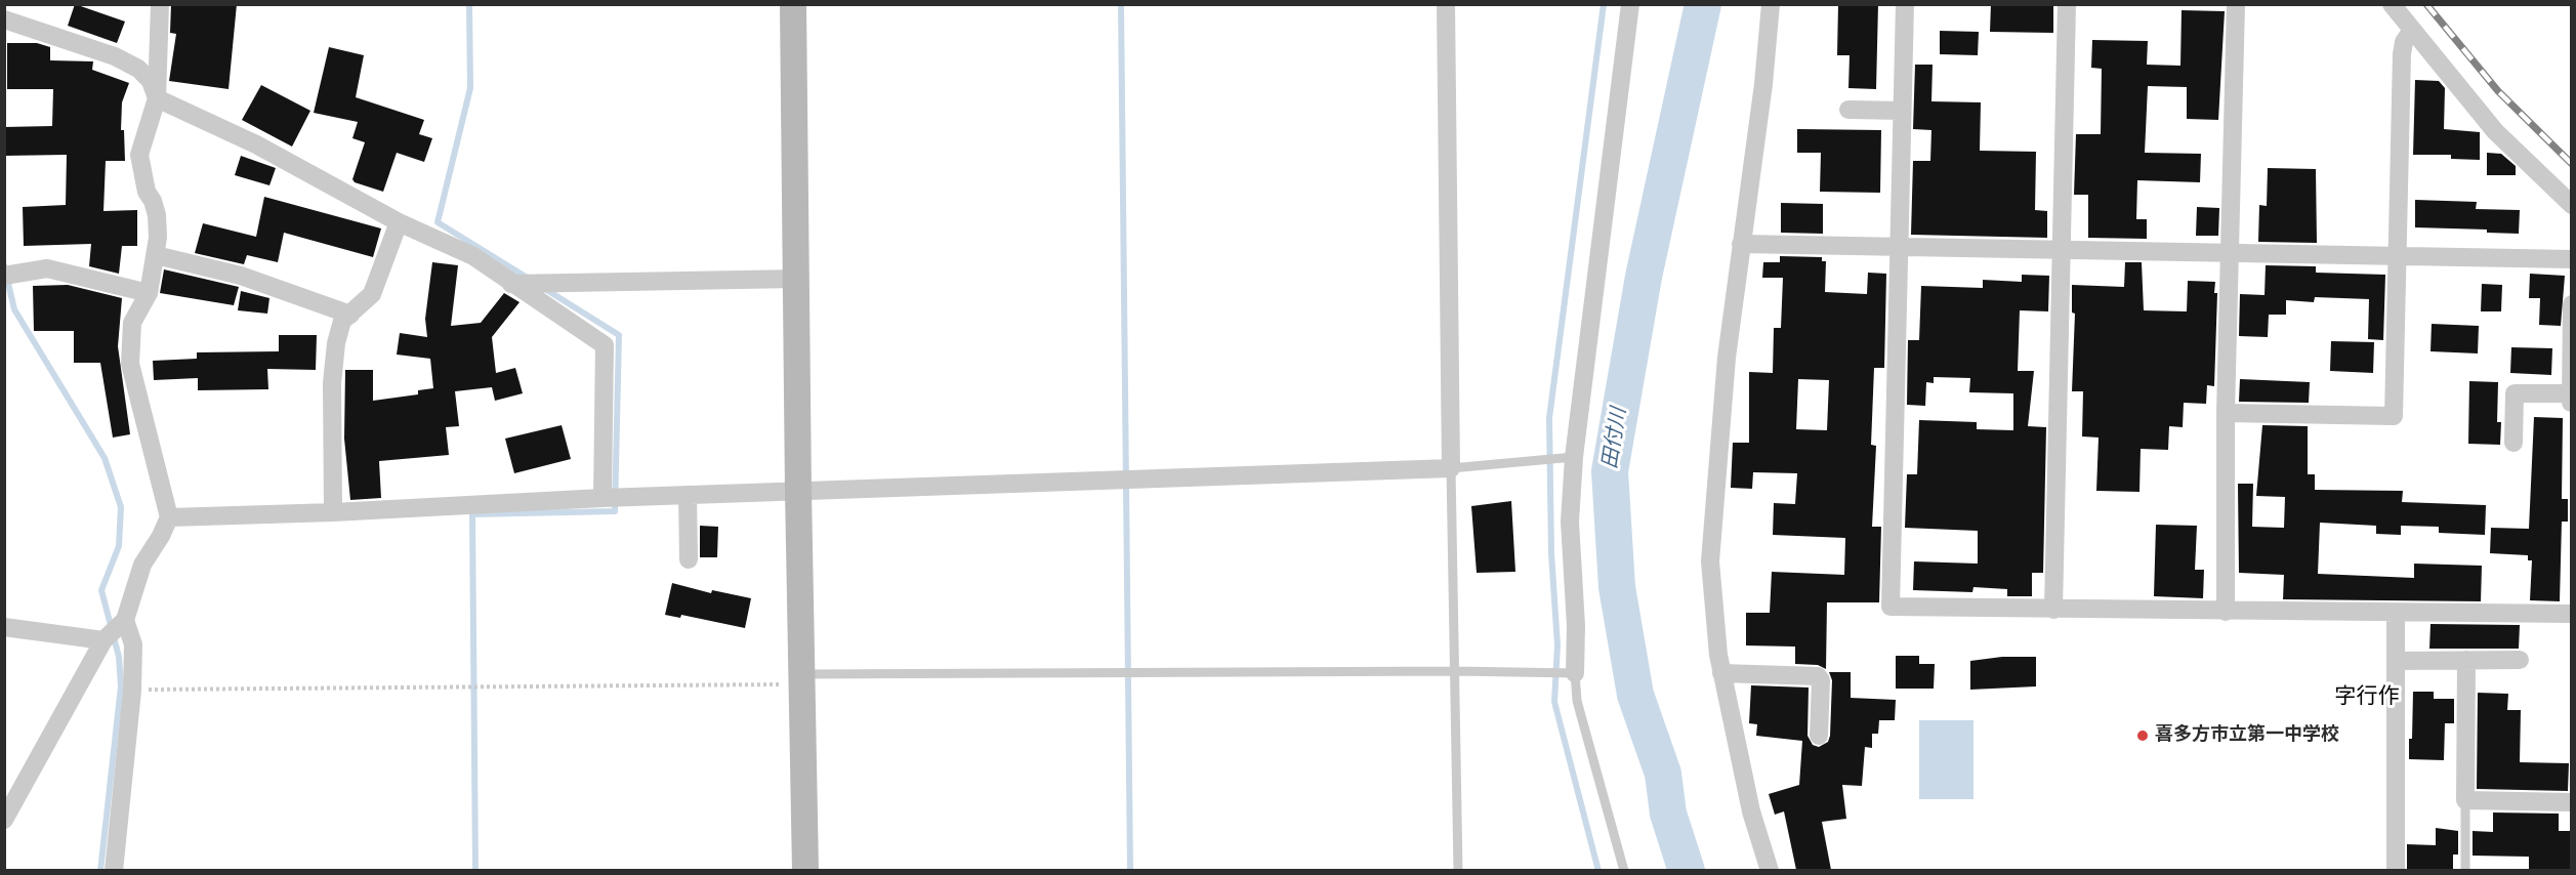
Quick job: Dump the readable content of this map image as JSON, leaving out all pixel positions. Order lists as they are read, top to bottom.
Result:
{
  "districts": ["字行作"],
  "water": ["田付川"],
  "places": ["喜多方市立第一中学校"]
}
